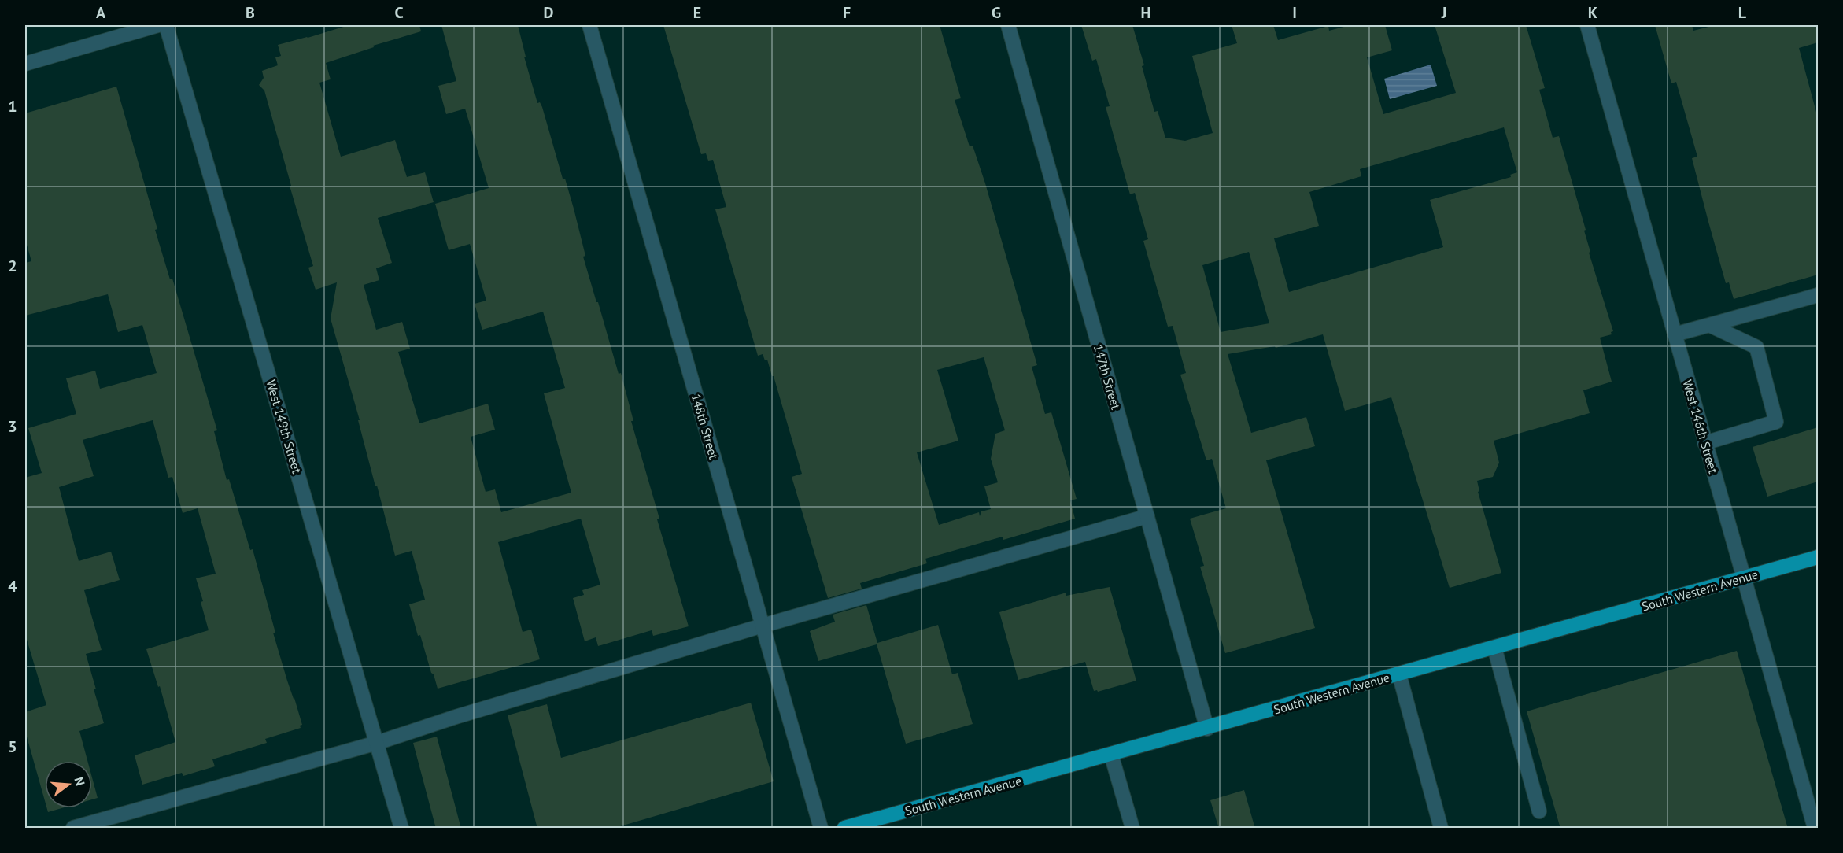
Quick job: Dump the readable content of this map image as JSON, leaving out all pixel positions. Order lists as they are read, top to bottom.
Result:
{
  "streets": {
    "main road": ["South Western Avenue"],
    "street": [
      "147th Street",
      "West 149th Street",
      "148th Street",
      "West 146th Street"
    ]
  },
  "crossings": [
    ["147th Street", "South Western Avenue"],
    ["West 146th Street", "South Western Avenue"]
  ],
  "north": "right",
  "grid": {
    "columns": [
      "A",
      "B",
      "C",
      "D",
      "E",
      "F",
      "G",
      "H",
      "I",
      "J",
      "K",
      "L"
    ],
    "rows": [
      "1",
      "2",
      "3",
      "4",
      "5"
    ]
  }
}
